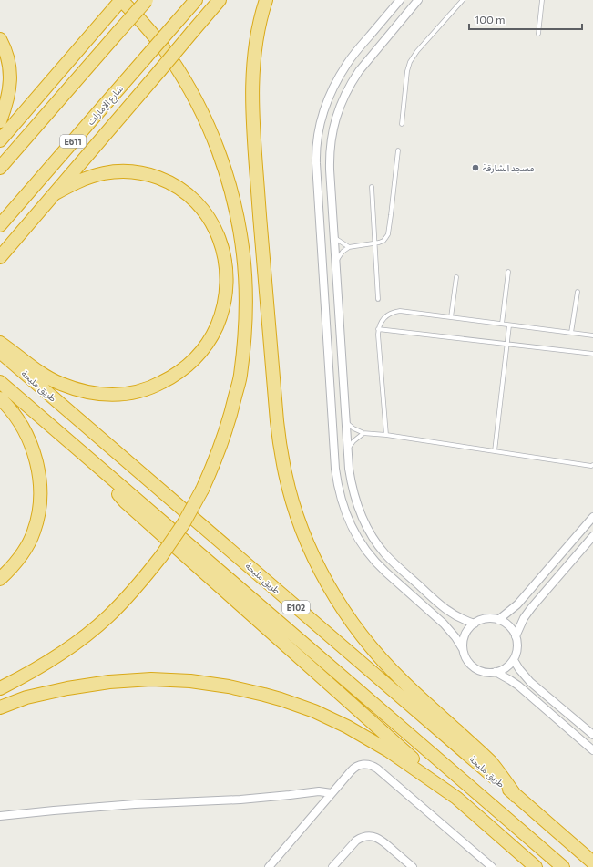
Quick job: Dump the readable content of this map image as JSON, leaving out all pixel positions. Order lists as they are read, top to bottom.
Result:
{
  "streets": {
    "highway": [
      "شارع الإمارات",
      "E611",
      "طريق مليحة",
      "E102"
    ]
  },
  "places": ["مسجد الشارقة"],
  "scale_bar": "100 m"
}
